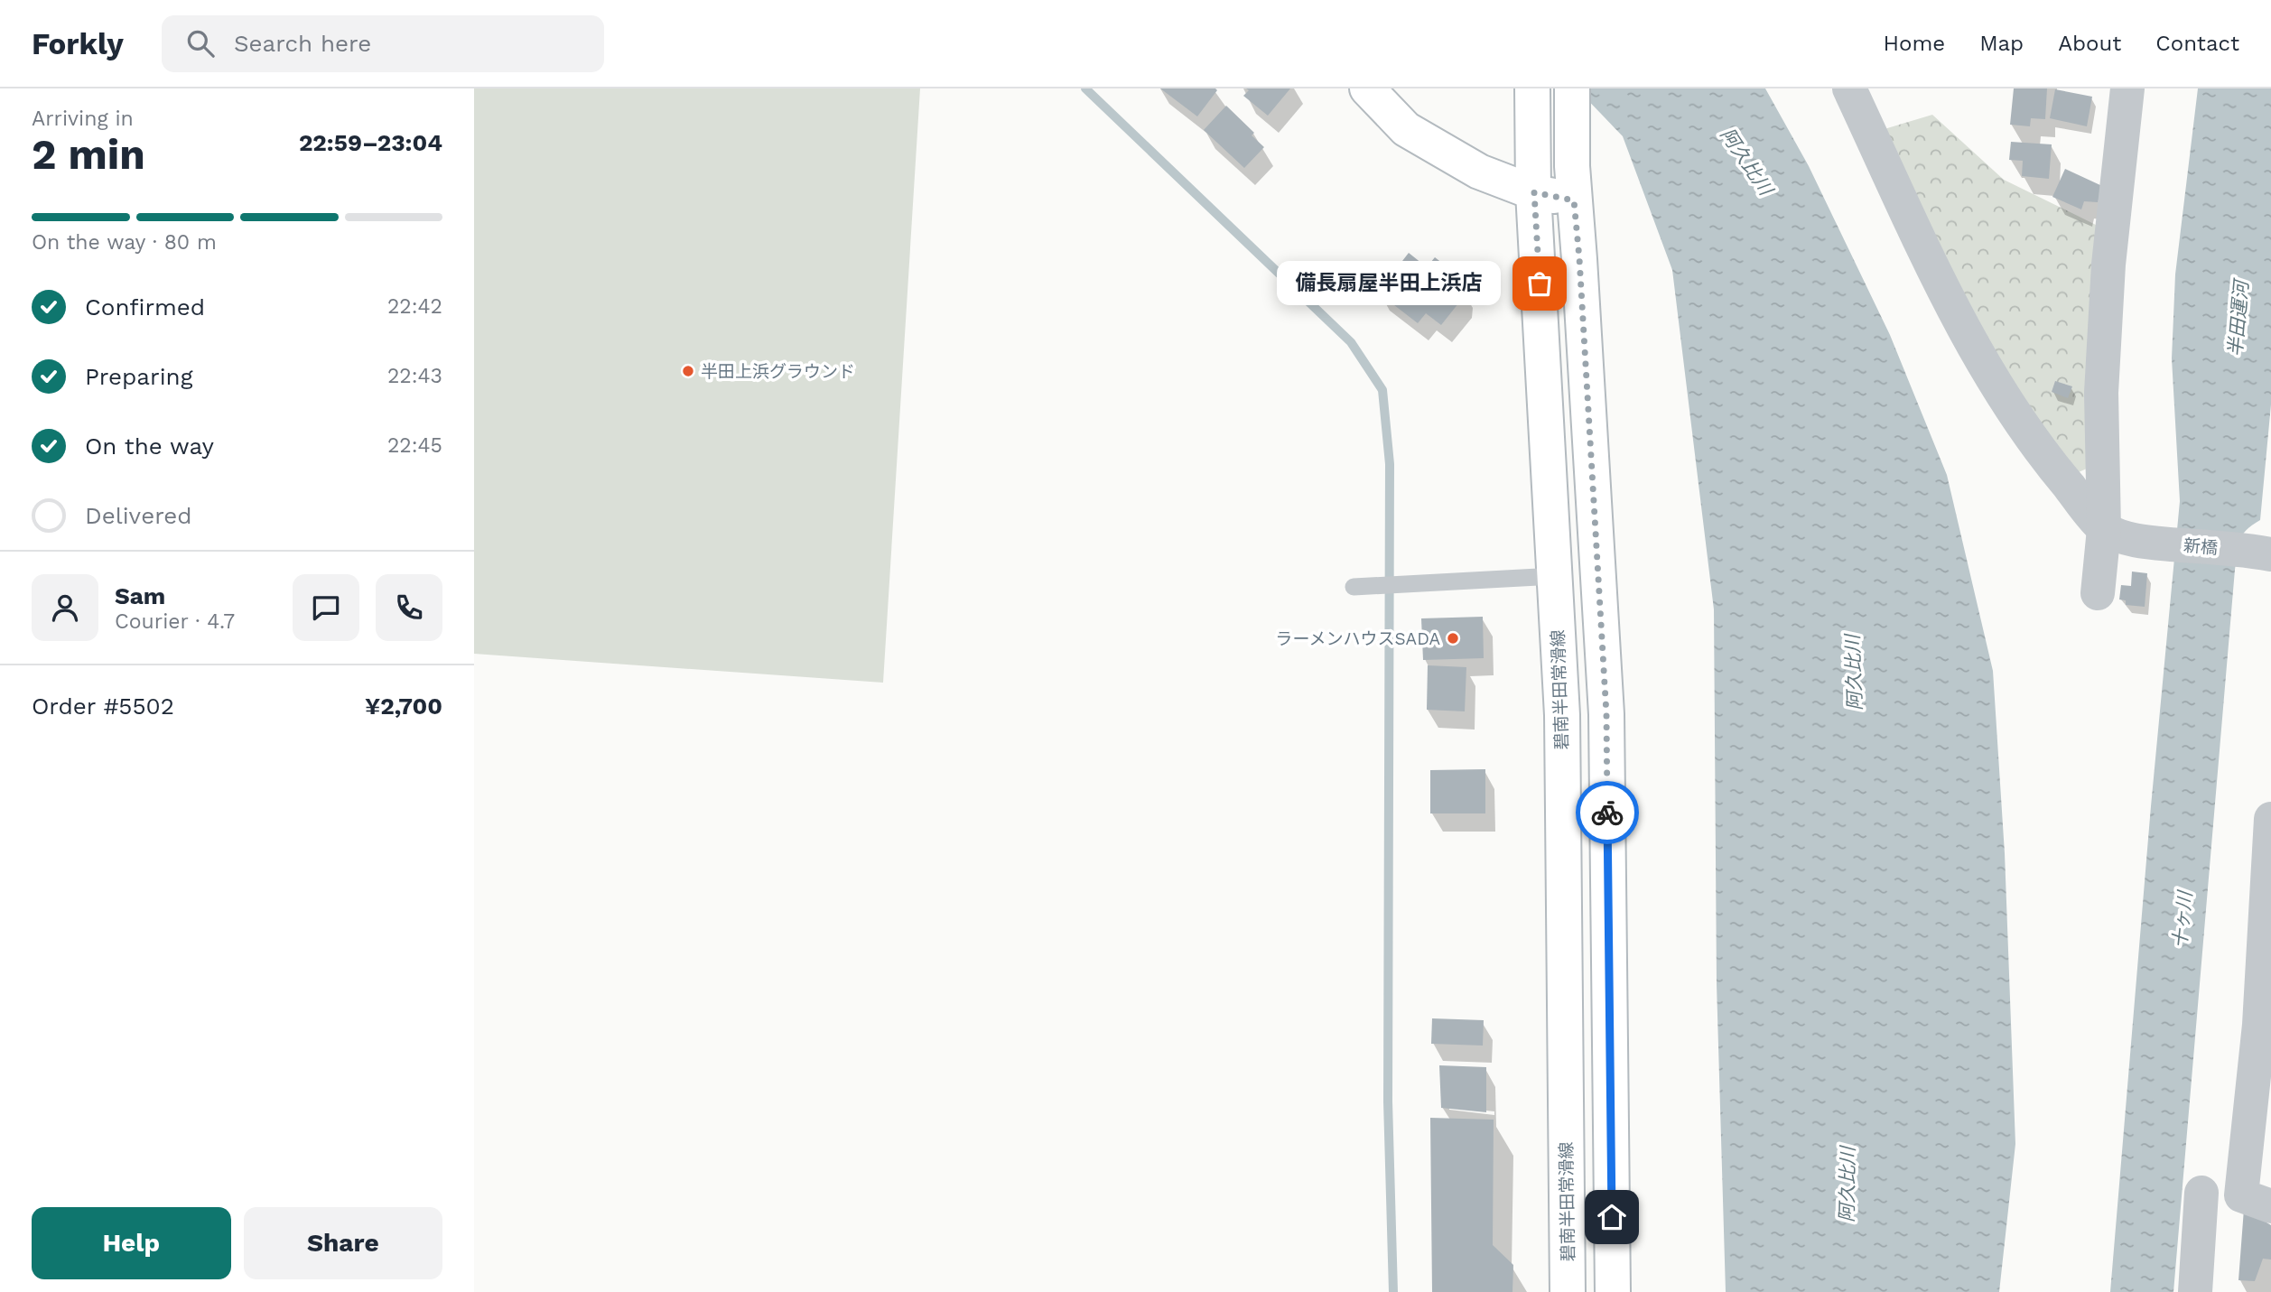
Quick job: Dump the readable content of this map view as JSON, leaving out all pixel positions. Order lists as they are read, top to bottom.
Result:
{
  "streets": {
    "main road": ["碧南半田常滑線"],
    "street": ["新橋"]
  },
  "water": ["阿久比川", "半田運河", "十ヶ川"],
  "places": ["備長扇屋半田上浜店", "半田上浜グラウンド", "ラーメンハウスSADA"],
  "page": {
    "header": "Forkly",
    "search": "Search here",
    "nav": [
      "Home",
      "Map",
      "About",
      "Contact"
    ],
    "heading": ["2 min", "Arriving in", "22:59–23:04"],
    "panel": [
      "Sam",
      "Courier · 4.7",
      "Order #5502",
      "¥2,700"
    ],
    "bar": "On the way · 80 m",
    "bubble": "備長扇屋半田上浜店",
    "list": [
      ["Confirmed", "22:42"],
      ["Preparing", "22:43"],
      ["On the way", "22:45"],
      "Delivered"
    ],
    "buttons": ["Help", "Share"]
  }
}
